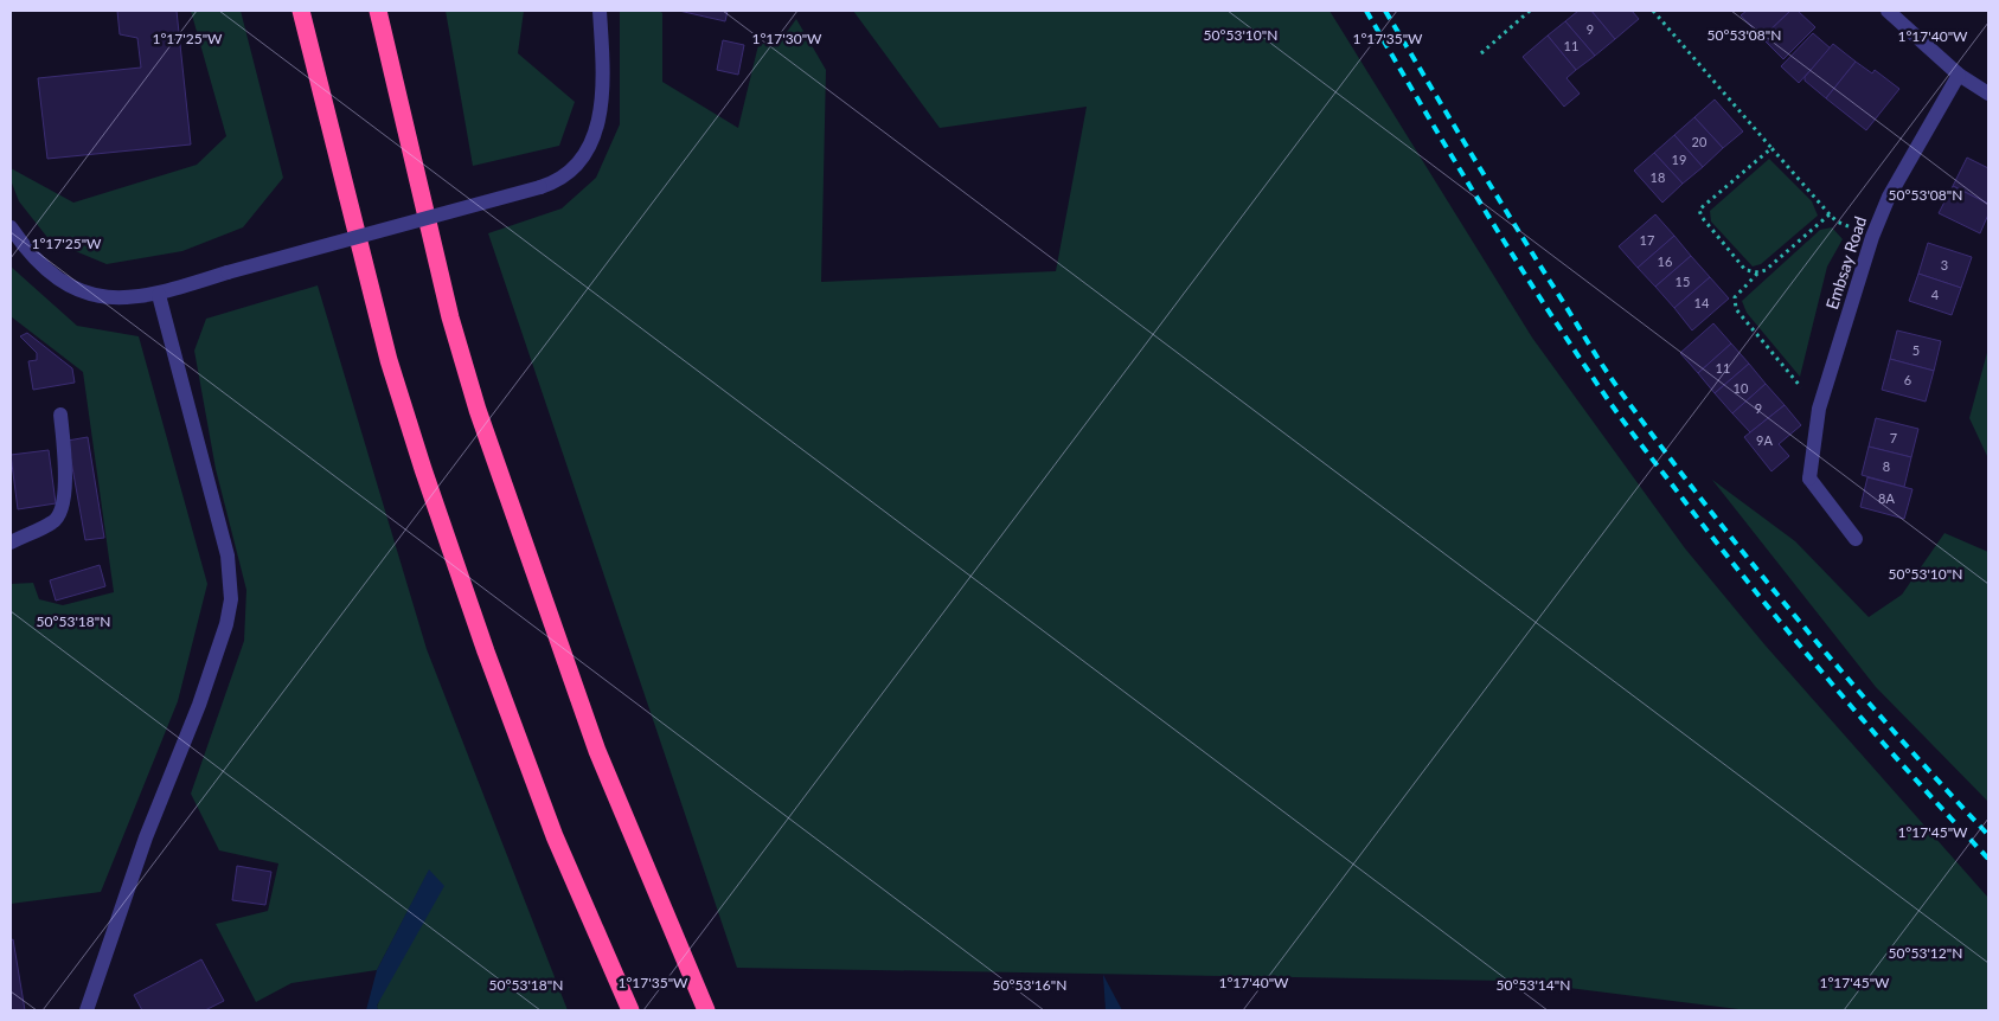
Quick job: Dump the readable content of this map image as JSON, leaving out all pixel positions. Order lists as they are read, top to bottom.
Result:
{
  "streets": {
    "street": ["Embsay Road"]
  },
  "house_numbers": [
    "9",
    "11",
    "20",
    "19",
    "18",
    "17",
    "16",
    "3",
    "15",
    "4",
    "14",
    "5",
    "11",
    "6",
    "10",
    "9",
    "7",
    "9A",
    "8",
    "8A"
  ],
  "coordinates": [
    "50°53'08\"N",
    "50°53'10\"N",
    "1°17'40\"W",
    "1°17'25\"W",
    "1°17'30\"W",
    "1°17'35\"W",
    "50°53'18\"N",
    "1°17'45\"W",
    "50°53'12\"N",
    "50°53'16\"N",
    "50°53'14\"N"
  ]
}
